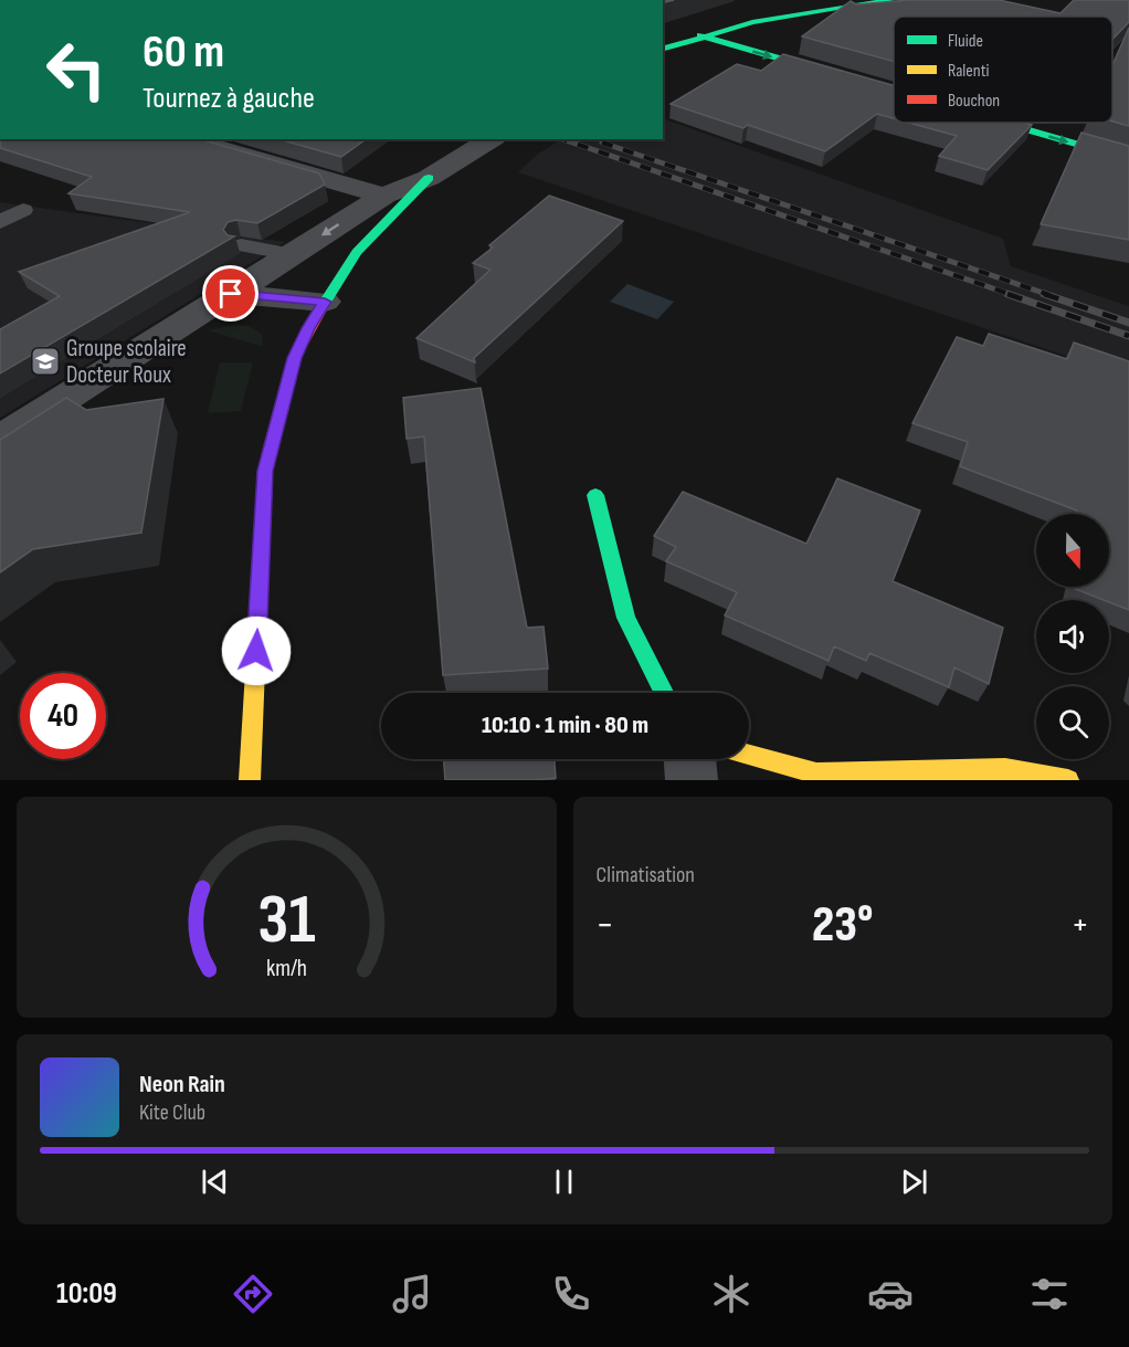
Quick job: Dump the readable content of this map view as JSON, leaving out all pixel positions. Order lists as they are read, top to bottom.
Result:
{
  "places": {
    "school or university": ["Groupe scolaire Docteur Roux"]
  },
  "legend": ["Fluide", "Ralenti", "Bouchon"],
  "north": "bottom",
  "page": {
    "turn": ["60 m", "Tournez à gauche"],
    "limit": "40",
    "trip": "10:10 · 1 min · 80 m",
    "tile": "Climatisation",
    "heat": ["−", "23°", "+"],
    "song": ["Neon Rain", "Kite Club"],
    "tabs": "10:09",
    "gauge": ["31", "km/h"]
  }
}
